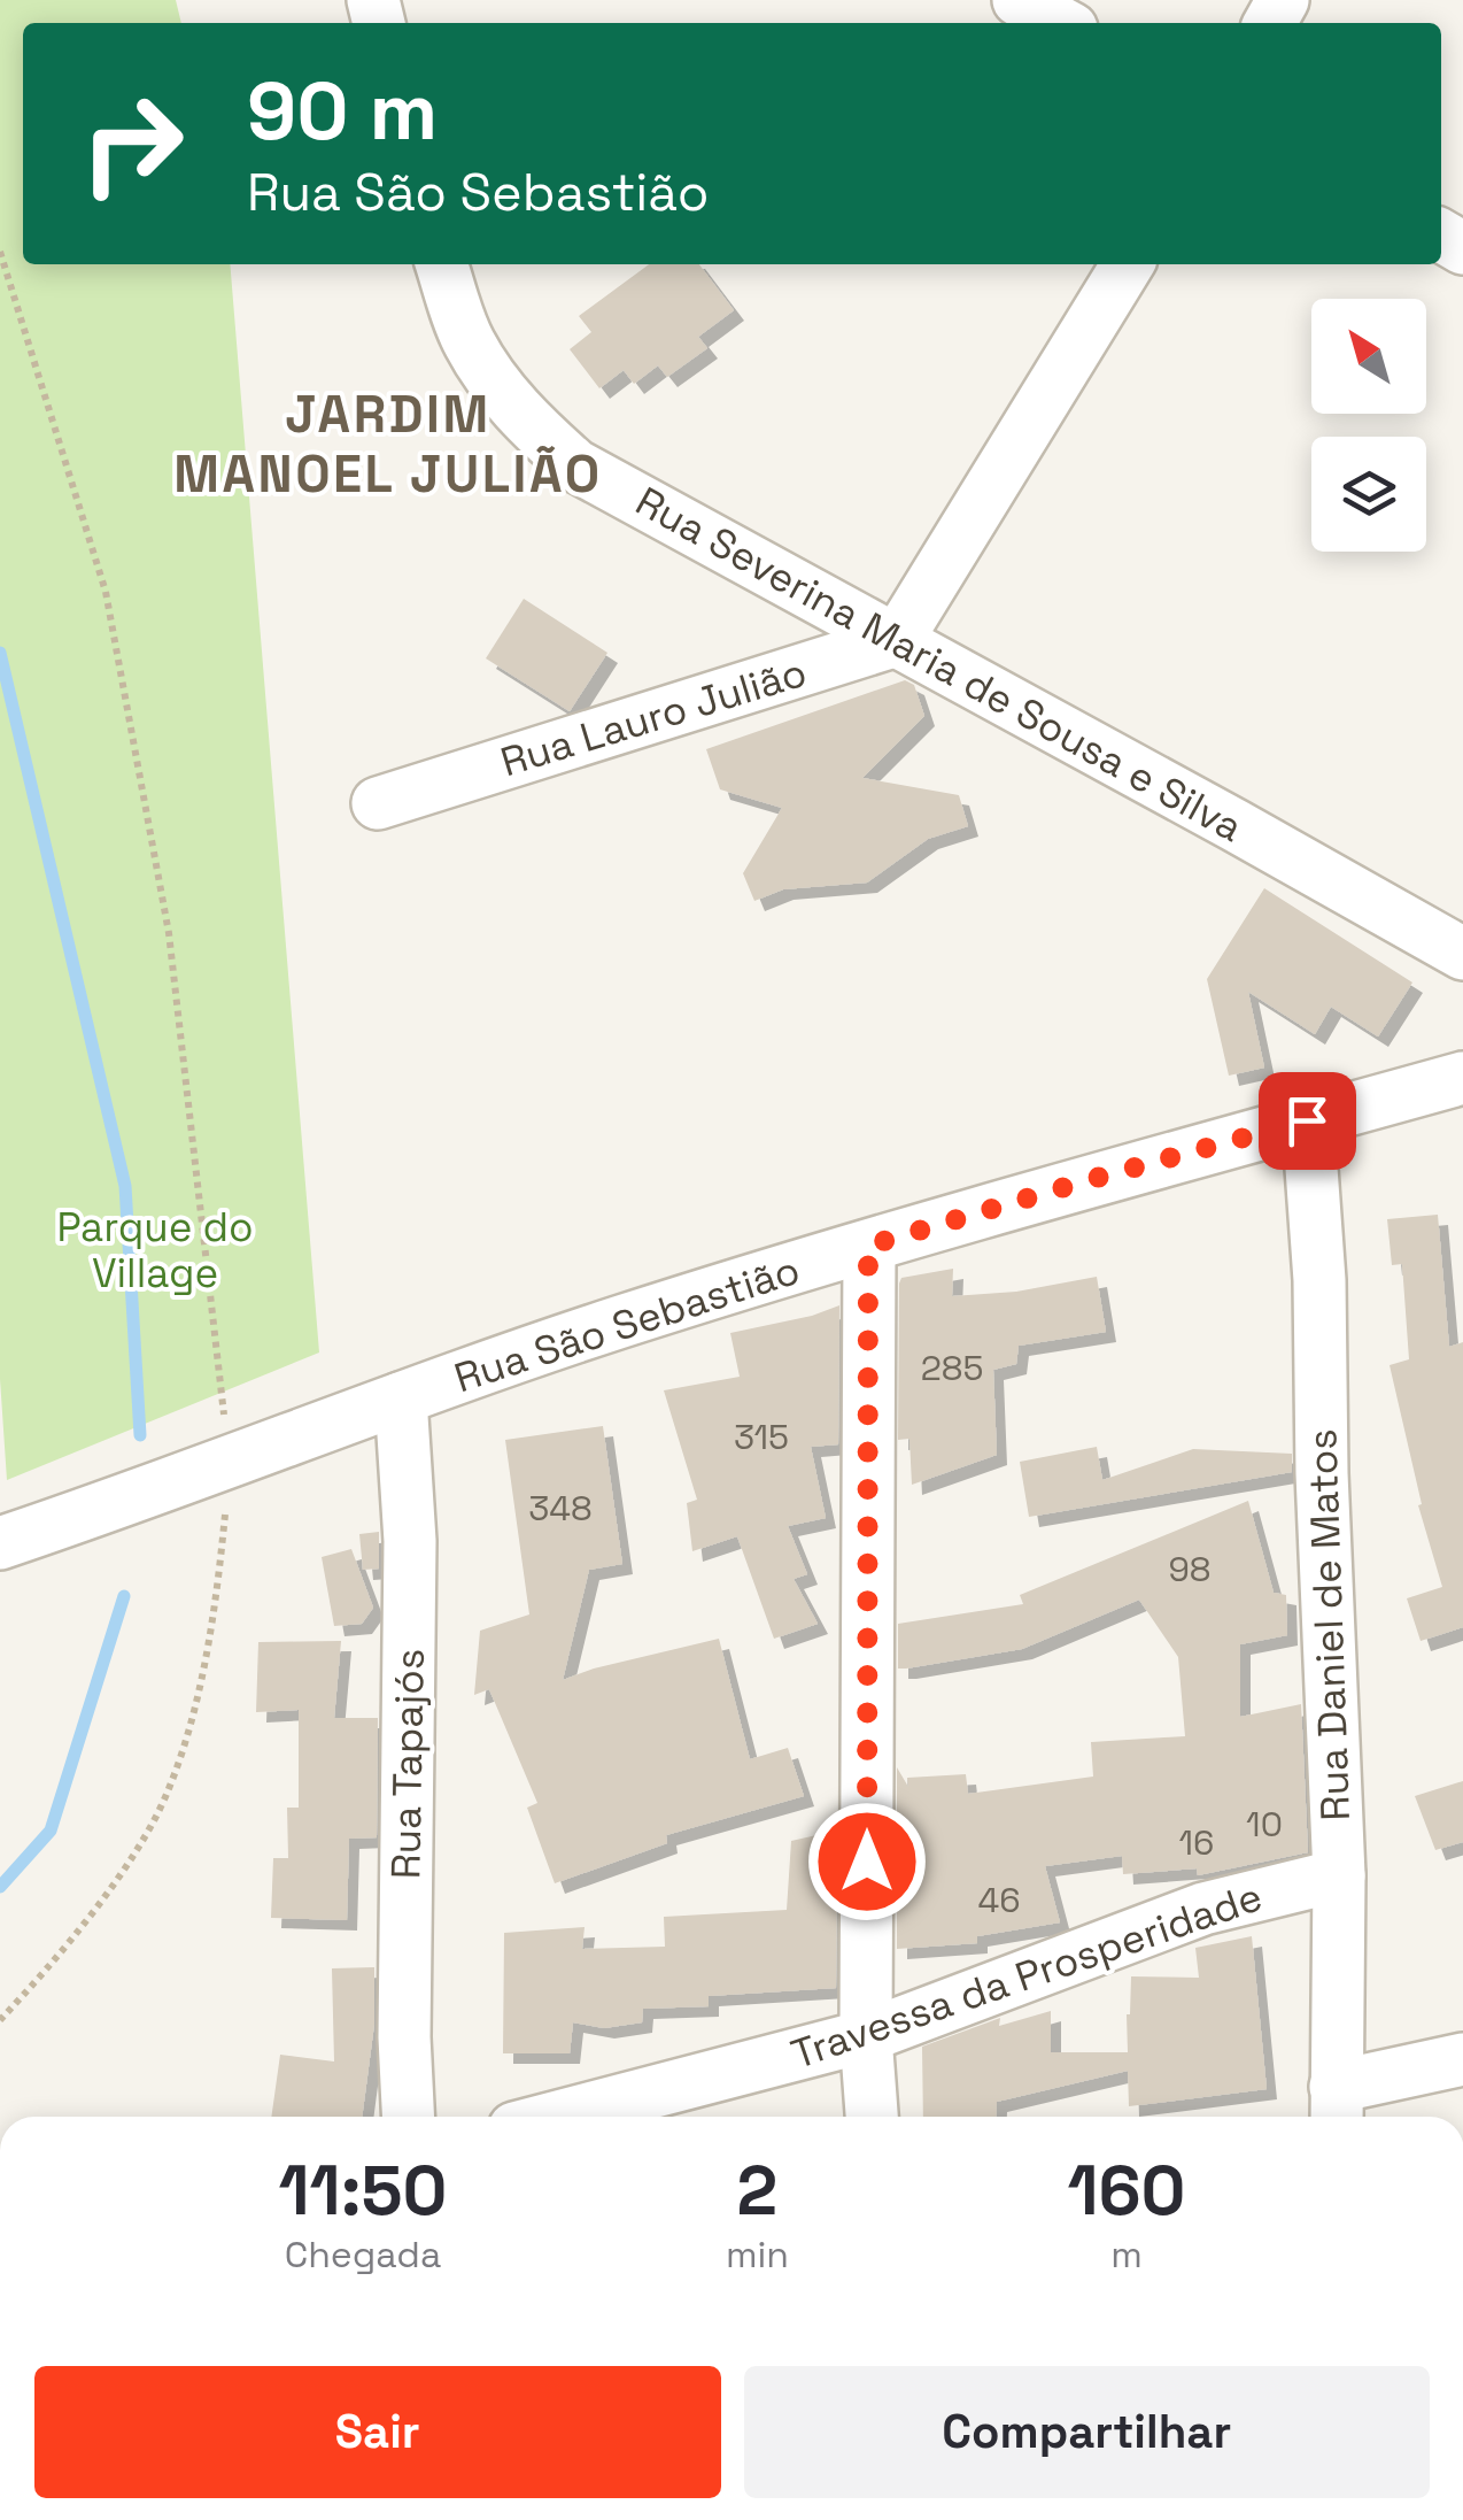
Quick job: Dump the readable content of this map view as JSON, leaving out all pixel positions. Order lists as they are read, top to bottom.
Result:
{
  "streets": {
    "street": [
      "Rua Severina Maria de Sousa e Silva",
      "Rua Lauro Julião",
      "Rua São Sebastião",
      "Rua Daniel de Matos",
      "Rua Tapajós",
      "Travessa da Prosperidade"
    ]
  },
  "crossings": [
    ["Rua Severina Maria de Sousa e Silva", "Rua Lauro Julião"],
    ["Rua São Sebastião", "Rua Daniel de Matos"],
    ["Rua São Sebastião", "Rua Tapajós"],
    ["Rua Daniel de Matos", "Travessa da Prosperidade"]
  ],
  "districts": ["JARDIM MANOEL JULIÃO"],
  "parks": ["Parque do Village"],
  "house_numbers": [
    "285",
    "315",
    "348",
    "98",
    "10",
    "16",
    "46"
  ],
  "north": "top left",
  "page": {
    "turn": ["90 m", "Rua São Sebastião"],
    "eta": [
      "11:50",
      "Chegada",
      "2",
      "min",
      "160",
      "m"
    ],
    "buttons": ["Sair", "Compartilhar"]
  }
}
